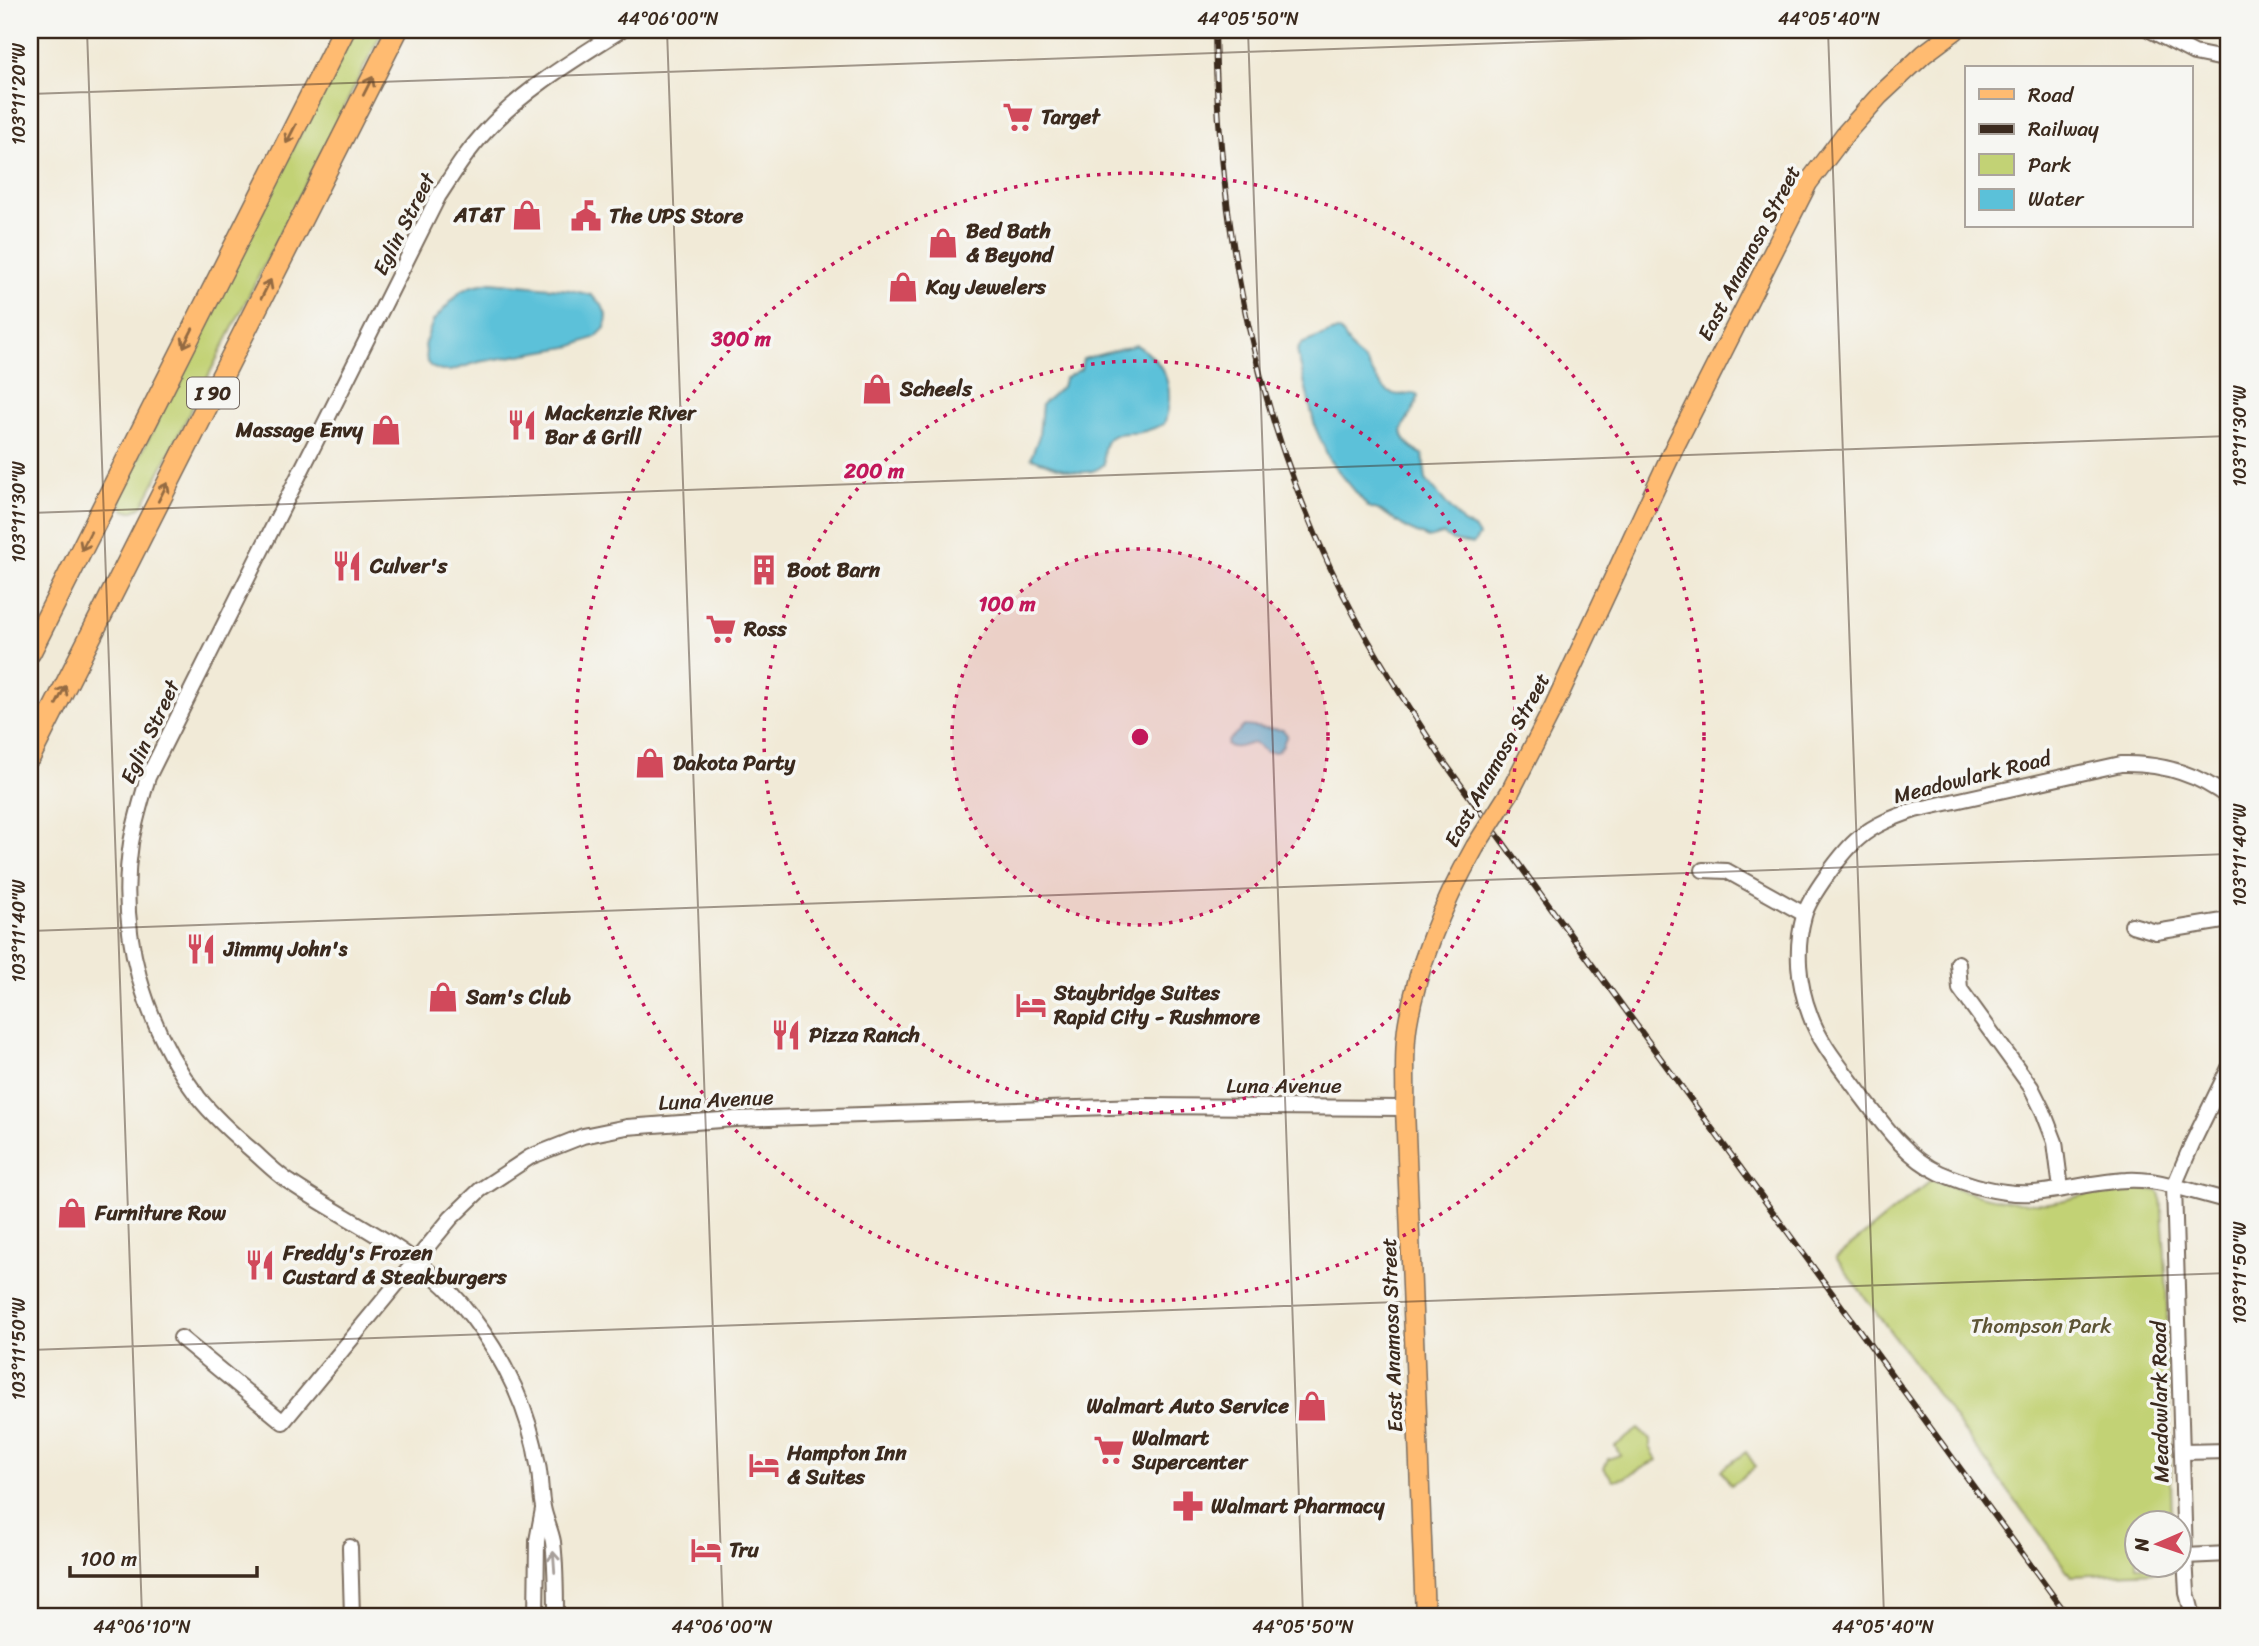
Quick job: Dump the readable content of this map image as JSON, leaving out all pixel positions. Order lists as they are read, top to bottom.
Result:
{
  "streets": {
    "highway": ["I 90"],
    "main road": ["East Anamosa Street"],
    "street": ["Eglin Street", "Meadowlark Road", "Luna Avenue"]
  },
  "crossings": [
    ["Eglin Street", "Luna Avenue"],
    ["East Anamosa Street", "Luna Avenue"]
  ],
  "parks": ["Thompson Park"],
  "places": {
    "supermarket": ["Target", "Ross", "Walmart Supercenter"],
    "shop": [
      "AT&T",
      "Bed Bath & Beyond",
      "Kay Jewelers",
      "Scheels",
      "Massage Envy",
      "Dakota Party",
      "Sam's Club",
      "Furniture Row",
      "Walmart Auto Service"
    ],
    "public building": ["The UPS Store"],
    "restaurant": [
      "Mackenzie River Bar & Grill",
      "Culver's",
      "Jimmy John's",
      "Pizza Ranch",
      "Freddy's Frozen Custard & Steakburgers"
    ],
    "building": ["Boot Barn"],
    "hotel": ["Staybridge Suites Rapid City - Rushmore", "Hampton Inn & Suites", "Tru"],
    "pharmacy": ["Walmart Pharmacy"]
  },
  "legend": [
    "Road",
    "Railway",
    "Park",
    "Water"
  ],
  "scale_bar": "100 m",
  "north": "left",
  "coordinates": [
    "44°06'00\"N",
    "44°05'50\"N",
    "44°05'40\"N",
    "103°11'20\"W",
    "103°11'30\"W",
    "103°11'40\"W",
    "103°11'50\"W",
    "44°06'10\"N"
  ],
  "rings": ["300 m", "200 m", "100 m"]
}
